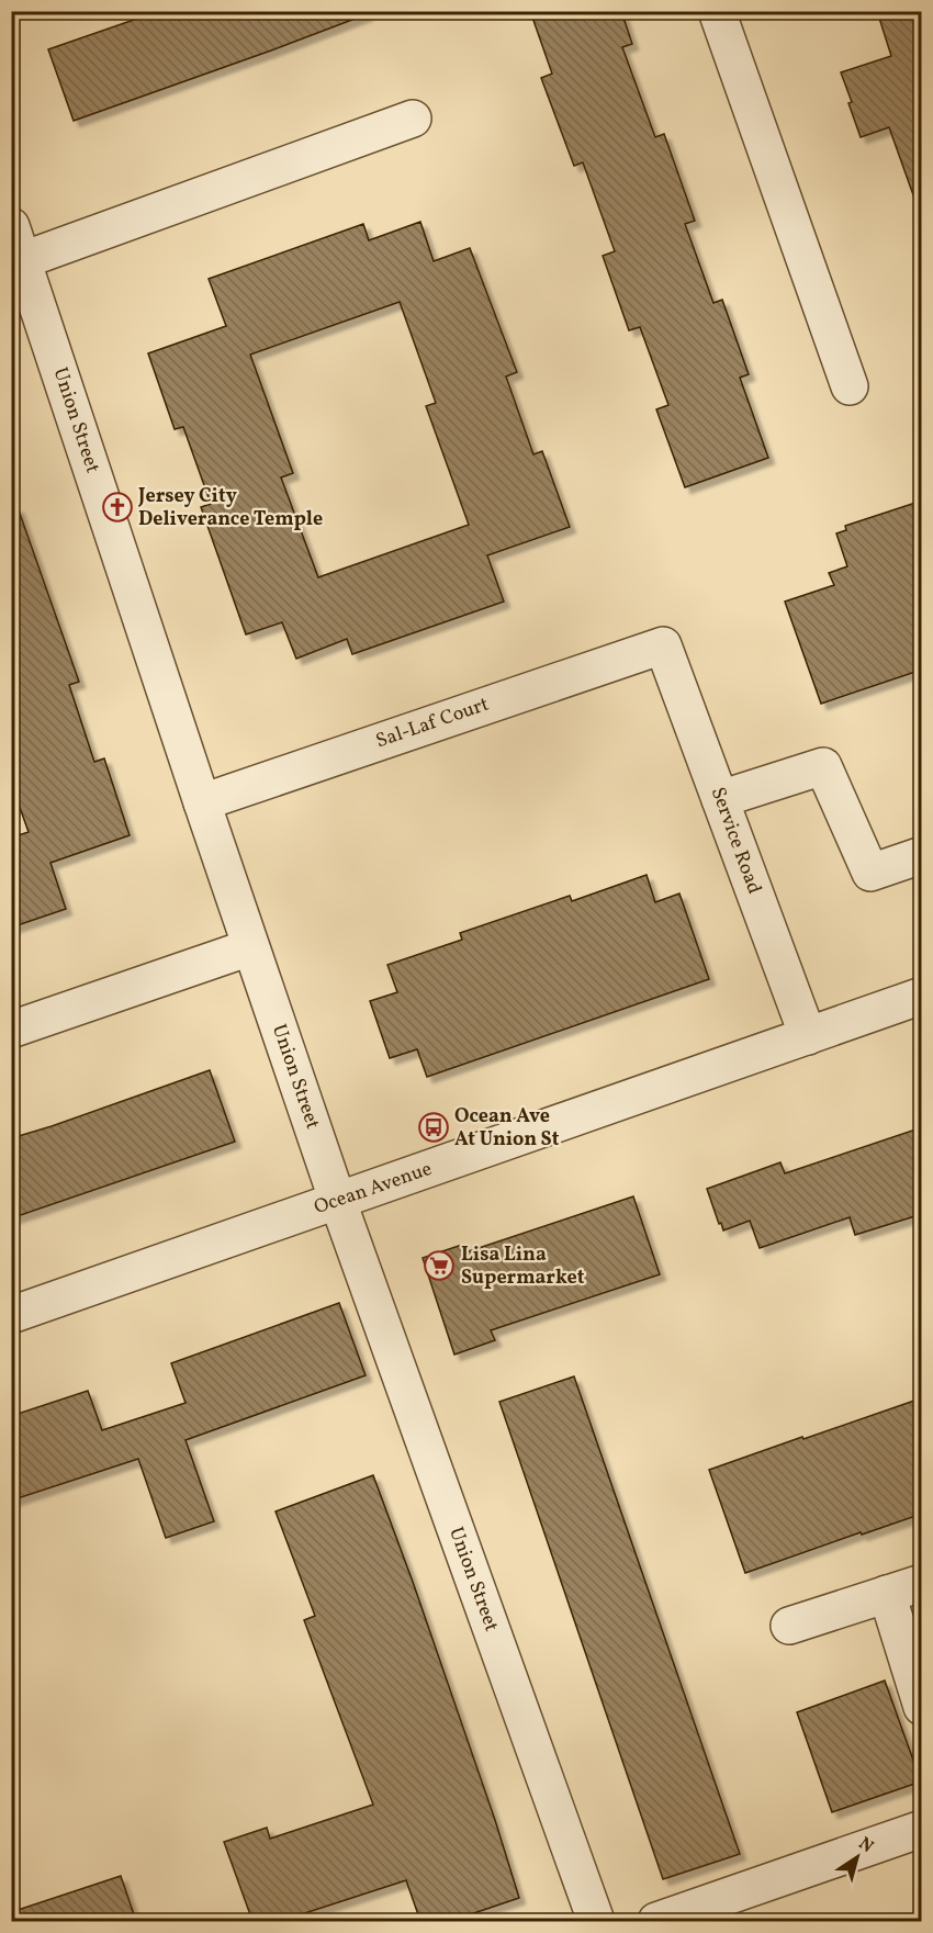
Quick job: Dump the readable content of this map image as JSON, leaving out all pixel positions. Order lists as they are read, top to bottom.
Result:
{
  "streets": {
    "street": [
      "Union Street",
      "Sal-Laf Court",
      "Service Road",
      "Ocean Avenue"
    ]
  },
  "crossings": [
    ["Union Street", "Sal-Laf Court"],
    ["Union Street", "Ocean Avenue"],
    ["Sal-Laf Court", "Service Road"],
    ["Service Road", "Ocean Avenue"]
  ],
  "places": {
    "church": ["Jersey City Deliverance Temple"],
    "bus stop": ["Ocean Ave At Union St"],
    "supermarket": ["Lisa Lina Supermarket"]
  },
  "north": "top right"
}
